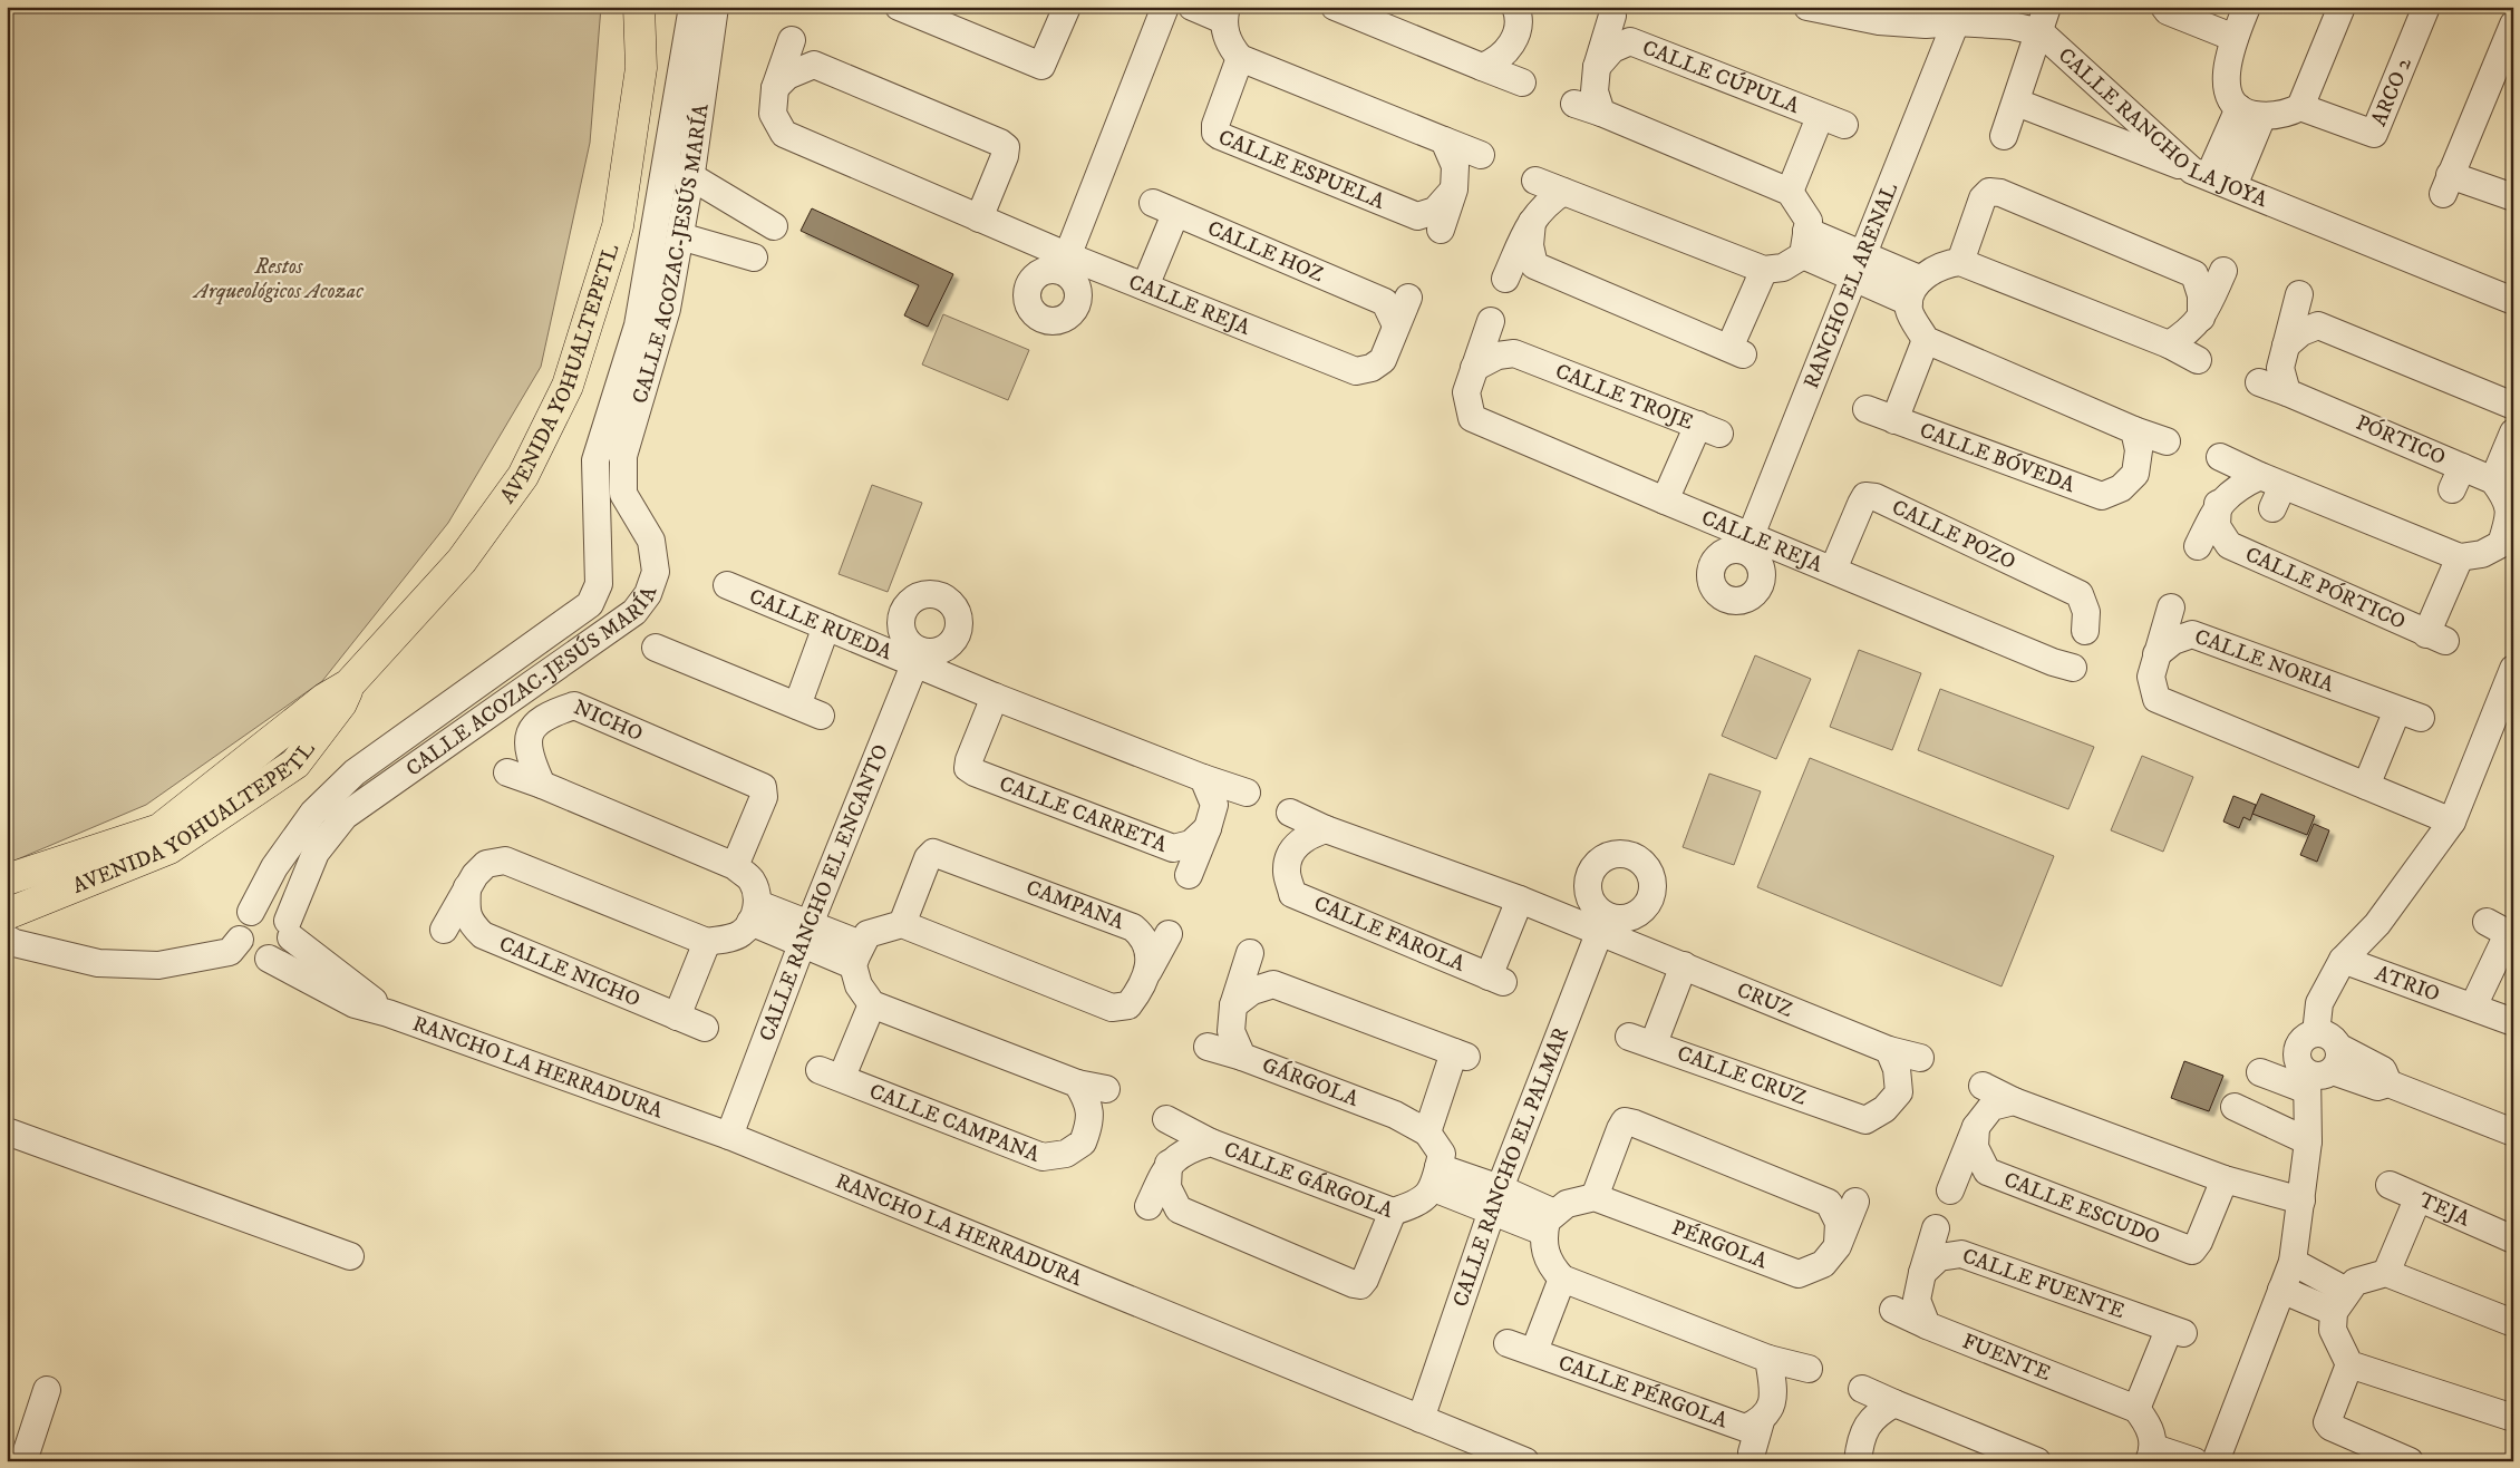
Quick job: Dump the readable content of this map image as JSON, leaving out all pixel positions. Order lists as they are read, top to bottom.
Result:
{
  "streets": {
    "main road": ["AVENIDA YOHUALTEPETL"],
    "street": [
      "CALLE CÚPULA",
      "ARCO 2",
      "CALLE RANCHO LA JOYA",
      "CALLE ESPUELA",
      "CALLE HOZ",
      "CALLE ACOZAC-JESÚS MARÍA",
      "RANCHO EL ARENAL",
      "CALLE REJA",
      "CALLE TROJE",
      "PÓRTICO",
      "CALLE BÓVEDA",
      "CALLE POZO",
      "CALLE PÓRTICO",
      "CALLE RUEDA",
      "CALLE NORIA",
      "NICHO",
      "CALLE CARRETA",
      "CALLE RANCHO EL ENCANTO",
      "CAMPANA",
      "CALLE FAROLA",
      "CALLE NICHO",
      "ATRIO",
      "CRUZ",
      "RANCHO LA HERRADURA",
      "CALLE CRUZ",
      "GÁRGOLA",
      "CALLE CAMPANA",
      "CALLE RANCHO EL PALMAR",
      "CALLE GÁRGOLA",
      "CALLE ESCUDO",
      "TEJA",
      "PÉRGOLA",
      "CALLE FUENTE",
      "FUENTE",
      "CALLE PÉRGOLA"
    ]
  },
  "crossings": [
    ["CALLE RANCHO LA JOYA", "RANCHO EL ARENAL"],
    ["CALLE HOZ", "CALLE REJA"],
    ["CALLE ACOZAC-JESÚS MARÍA", "RANCHO LA HERRADURA"],
    ["RANCHO EL ARENAL", "CALLE REJA"],
    ["CALLE REJA", "CALLE TROJE"],
    ["CALLE REJA", "CALLE POZO"],
    ["CALLE RUEDA", "CALLE CARRETA"],
    ["CALLE RUEDA", "CALLE RANCHO EL ENCANTO"],
    ["CALLE RANCHO EL ENCANTO", "RANCHO LA HERRADURA"],
    ["CRUZ", "CALLE CRUZ"],
    ["CRUZ", "CALLE RANCHO EL PALMAR"],
    ["RANCHO LA HERRADURA", "CALLE RANCHO EL PALMAR"],
    ["CALLE FUENTE", "FUENTE"]
  ],
  "parks": ["Restos Arqueológicos Acozac"]
}
